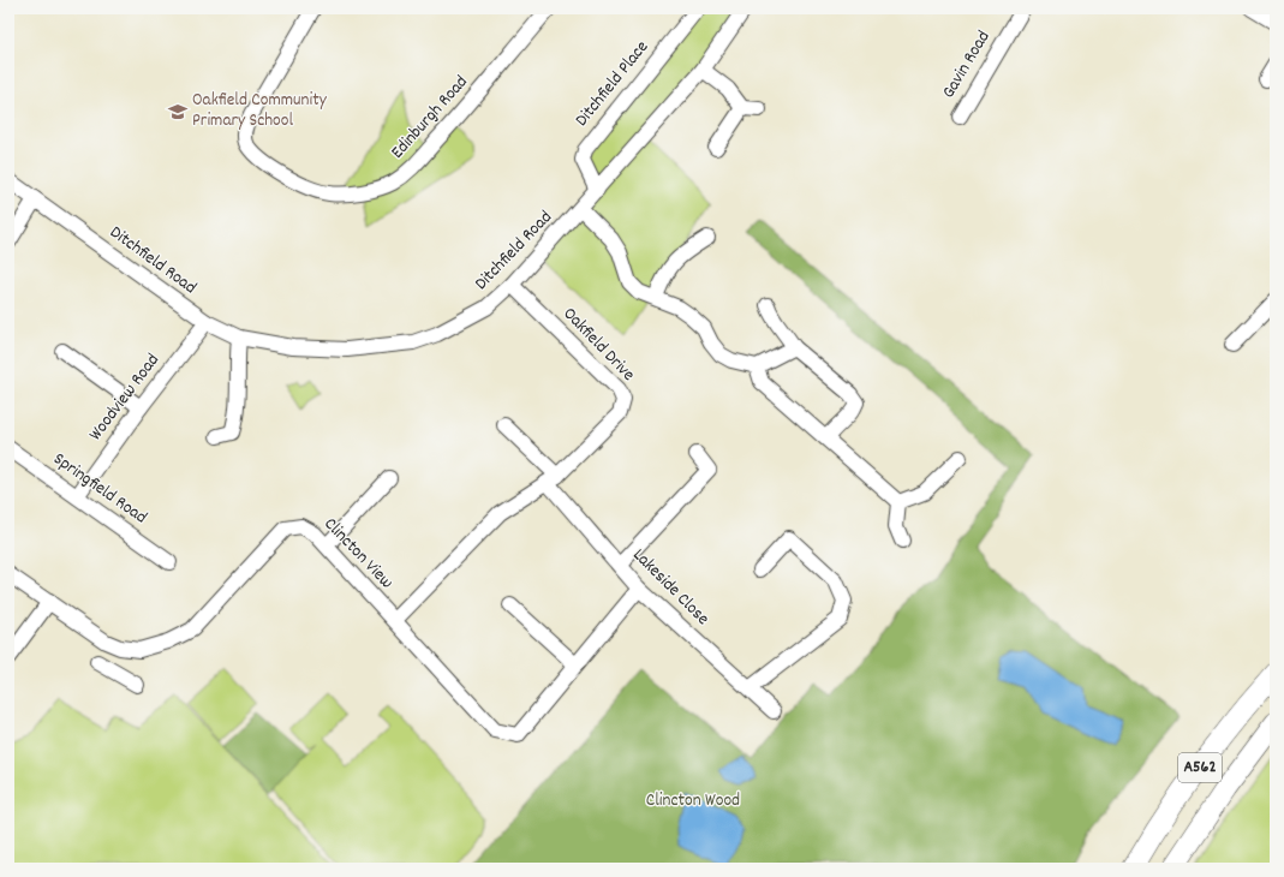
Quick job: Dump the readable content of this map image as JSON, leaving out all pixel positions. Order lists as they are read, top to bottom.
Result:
{
  "streets": {
    "highway": ["A562"],
    "street": [
      "Gavin Road",
      "Ditchfield Place",
      "Edinburgh Road",
      "Ditchfield Road",
      "Oakfield Drive",
      "Woodview Road",
      "Springfield Road",
      "Clincton View",
      "Lakeside Close"
    ]
  },
  "crossings": [
    ["Ditchfield Place", "Ditchfield Road"],
    ["Ditchfield Road", "Oakfield Drive"],
    ["Ditchfield Road", "Woodview Road"],
    ["Oakfield Drive", "Clincton View"],
    ["Oakfield Drive", "Lakeside Close"],
    ["Woodview Road", "Springfield Road"],
    ["Clincton View", "Lakeside Close"]
  ],
  "parks": ["Clincton Wood"],
  "places": {
    "school or university": ["Oakfield Community Primary School"]
  }
}
